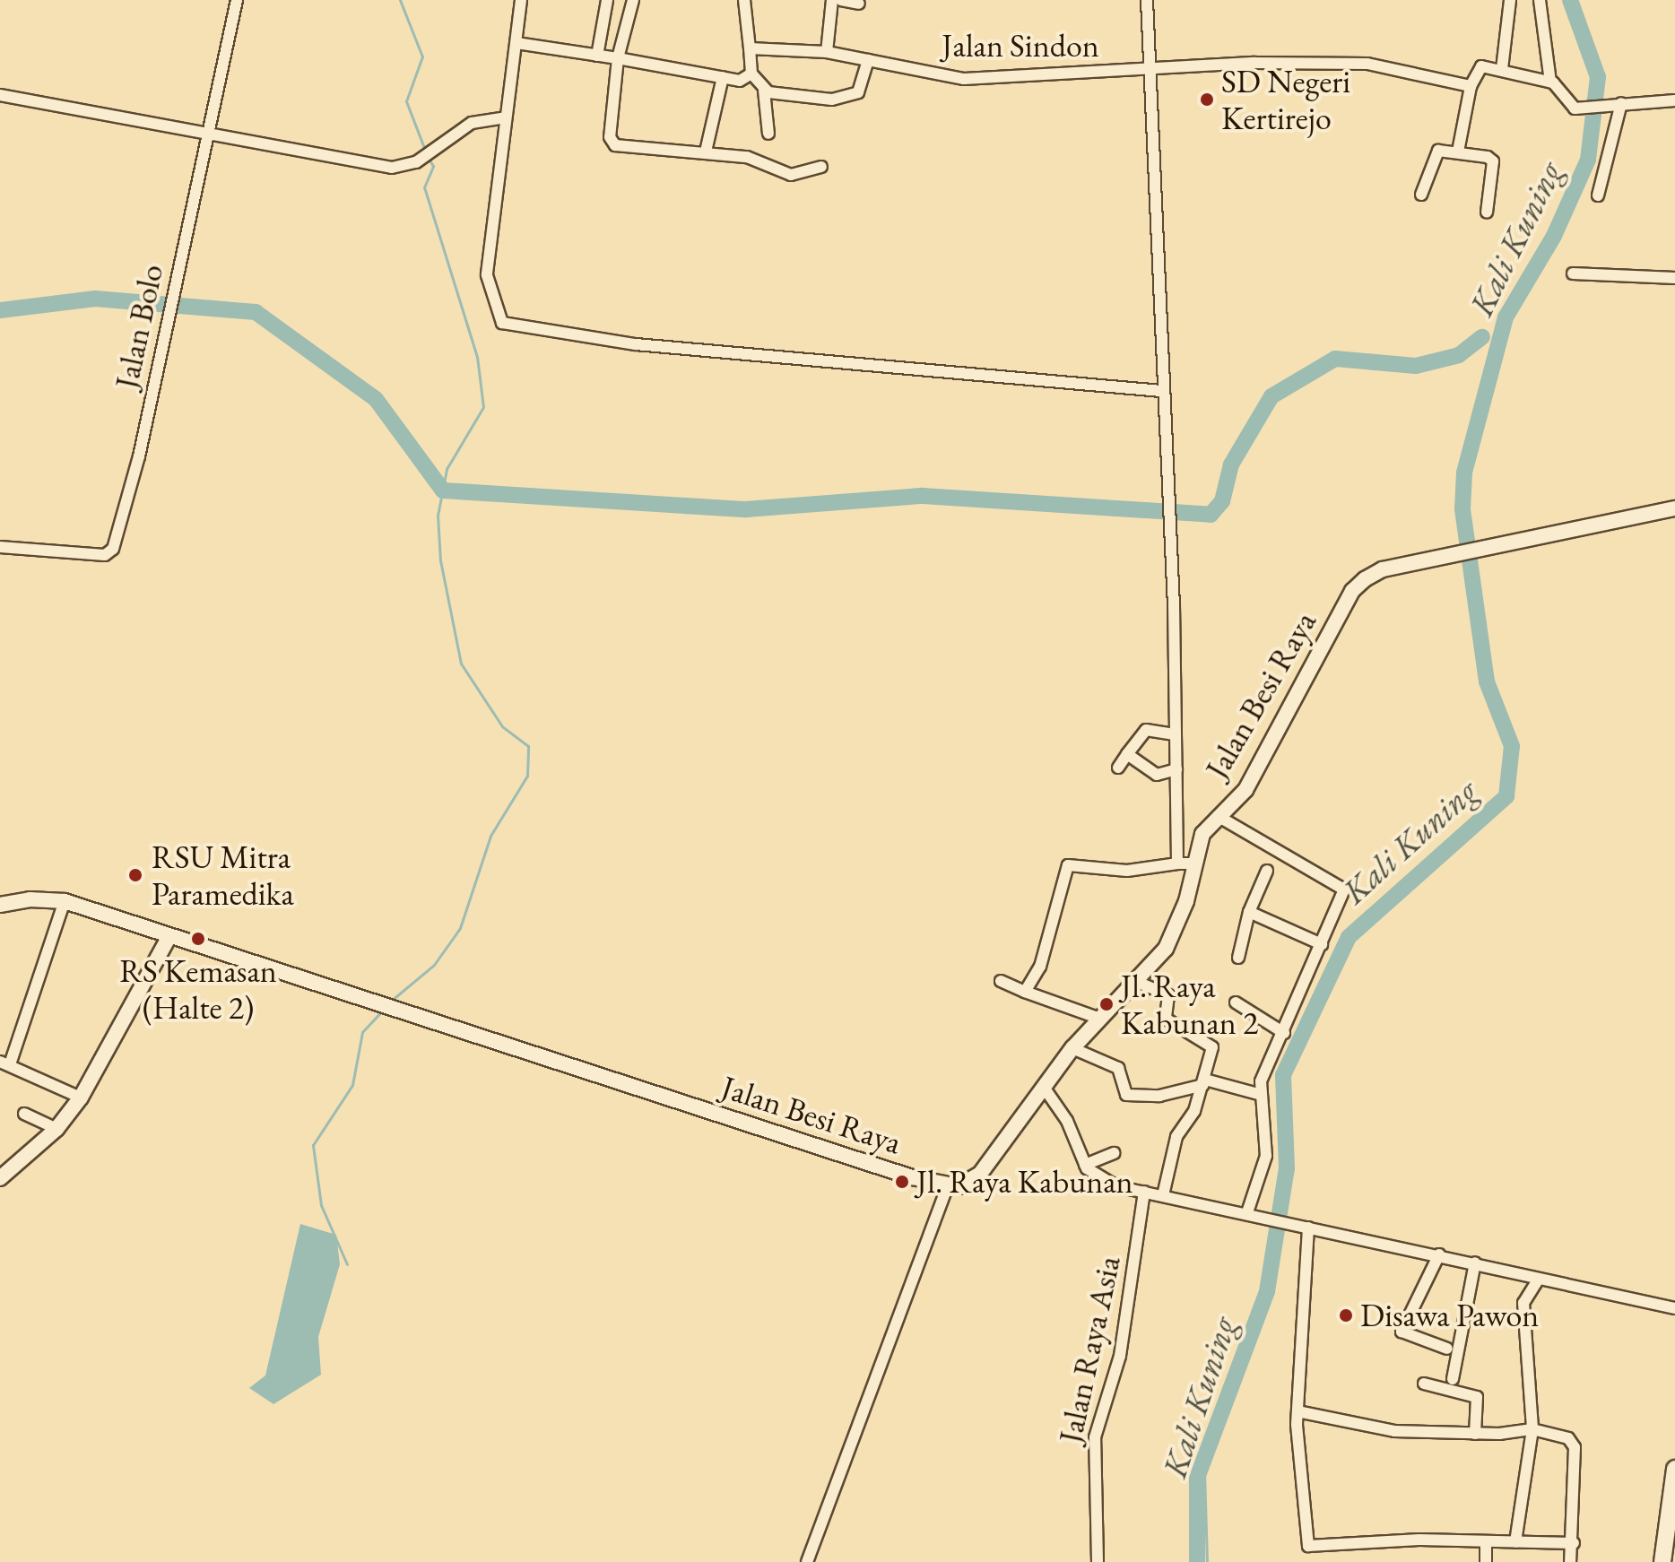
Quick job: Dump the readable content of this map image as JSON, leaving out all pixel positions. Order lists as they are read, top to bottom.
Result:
{
  "streets": {
    "street": [
      "Jalan Sindon",
      "Jalan Bolo",
      "Jalan Besi Raya",
      "Jalan Raya Asia"
    ]
  },
  "water": ["Kali Kuning"],
  "places": [
    "SD Negeri Kertirejo",
    "RSU Mitra Paramedika",
    "RS Kemasan (Halte 2)",
    "Jl. Raya Kabunan 2",
    "Jl. Raya Kabunan",
    "Disawa Pawon"
  ]
}
